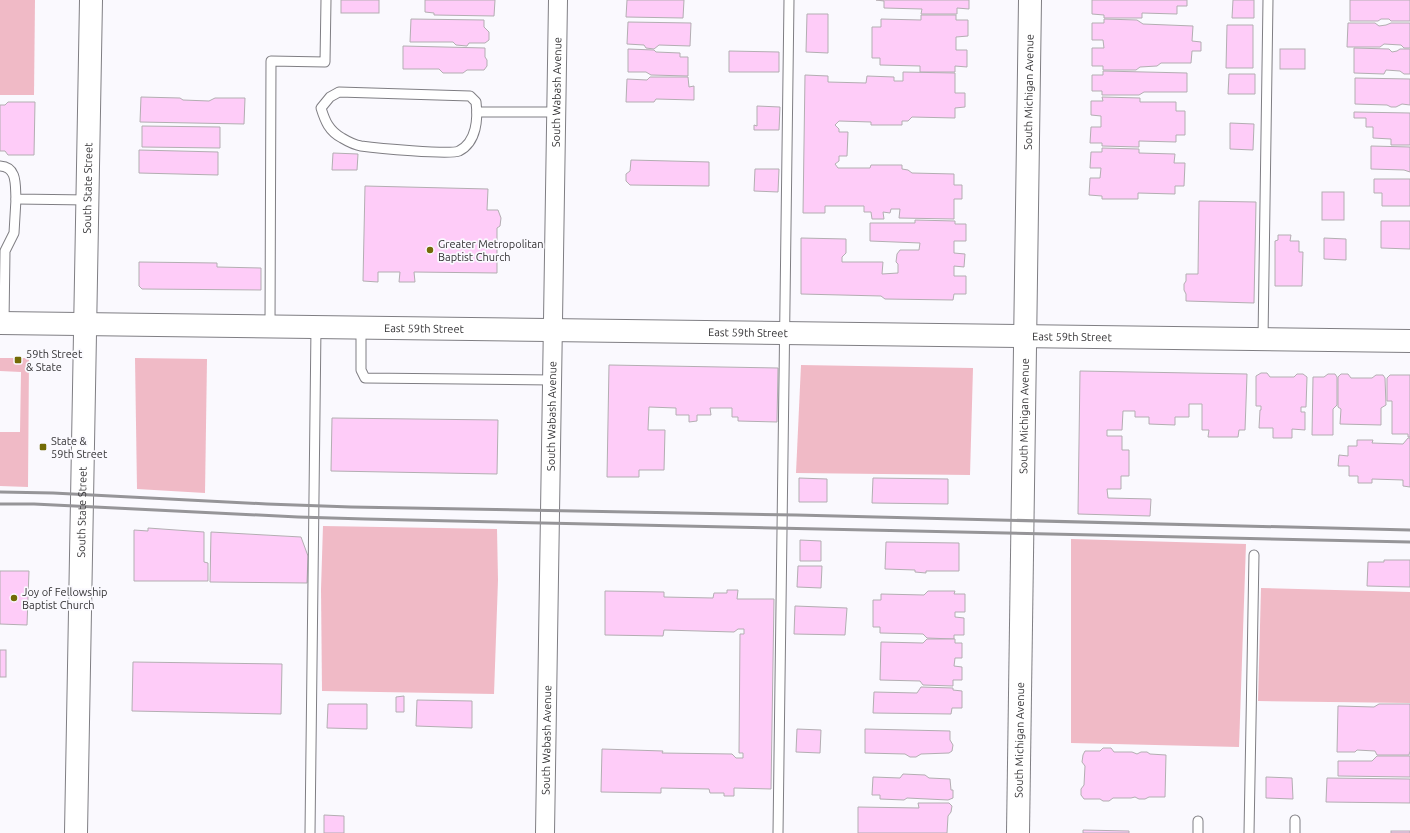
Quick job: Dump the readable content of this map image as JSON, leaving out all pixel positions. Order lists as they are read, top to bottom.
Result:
{
  "streets": {
    "street": [
      "South Wabash Avenue",
      "South Michigan Avenue",
      "South State Street",
      "East 59th Street"
    ]
  },
  "crossings": [
    ["South Wabash Avenue", "East 59th Street"],
    ["South Michigan Avenue", "East 59th Street"],
    ["South State Street", "East 59th Street"]
  ],
  "places": {
    "other": ["Greater Metropolitan Baptist Church", "Joy of Fellowship Baptist Church"],
    "transit": ["59th Street & State", "State & 59th Street"]
  }
}
